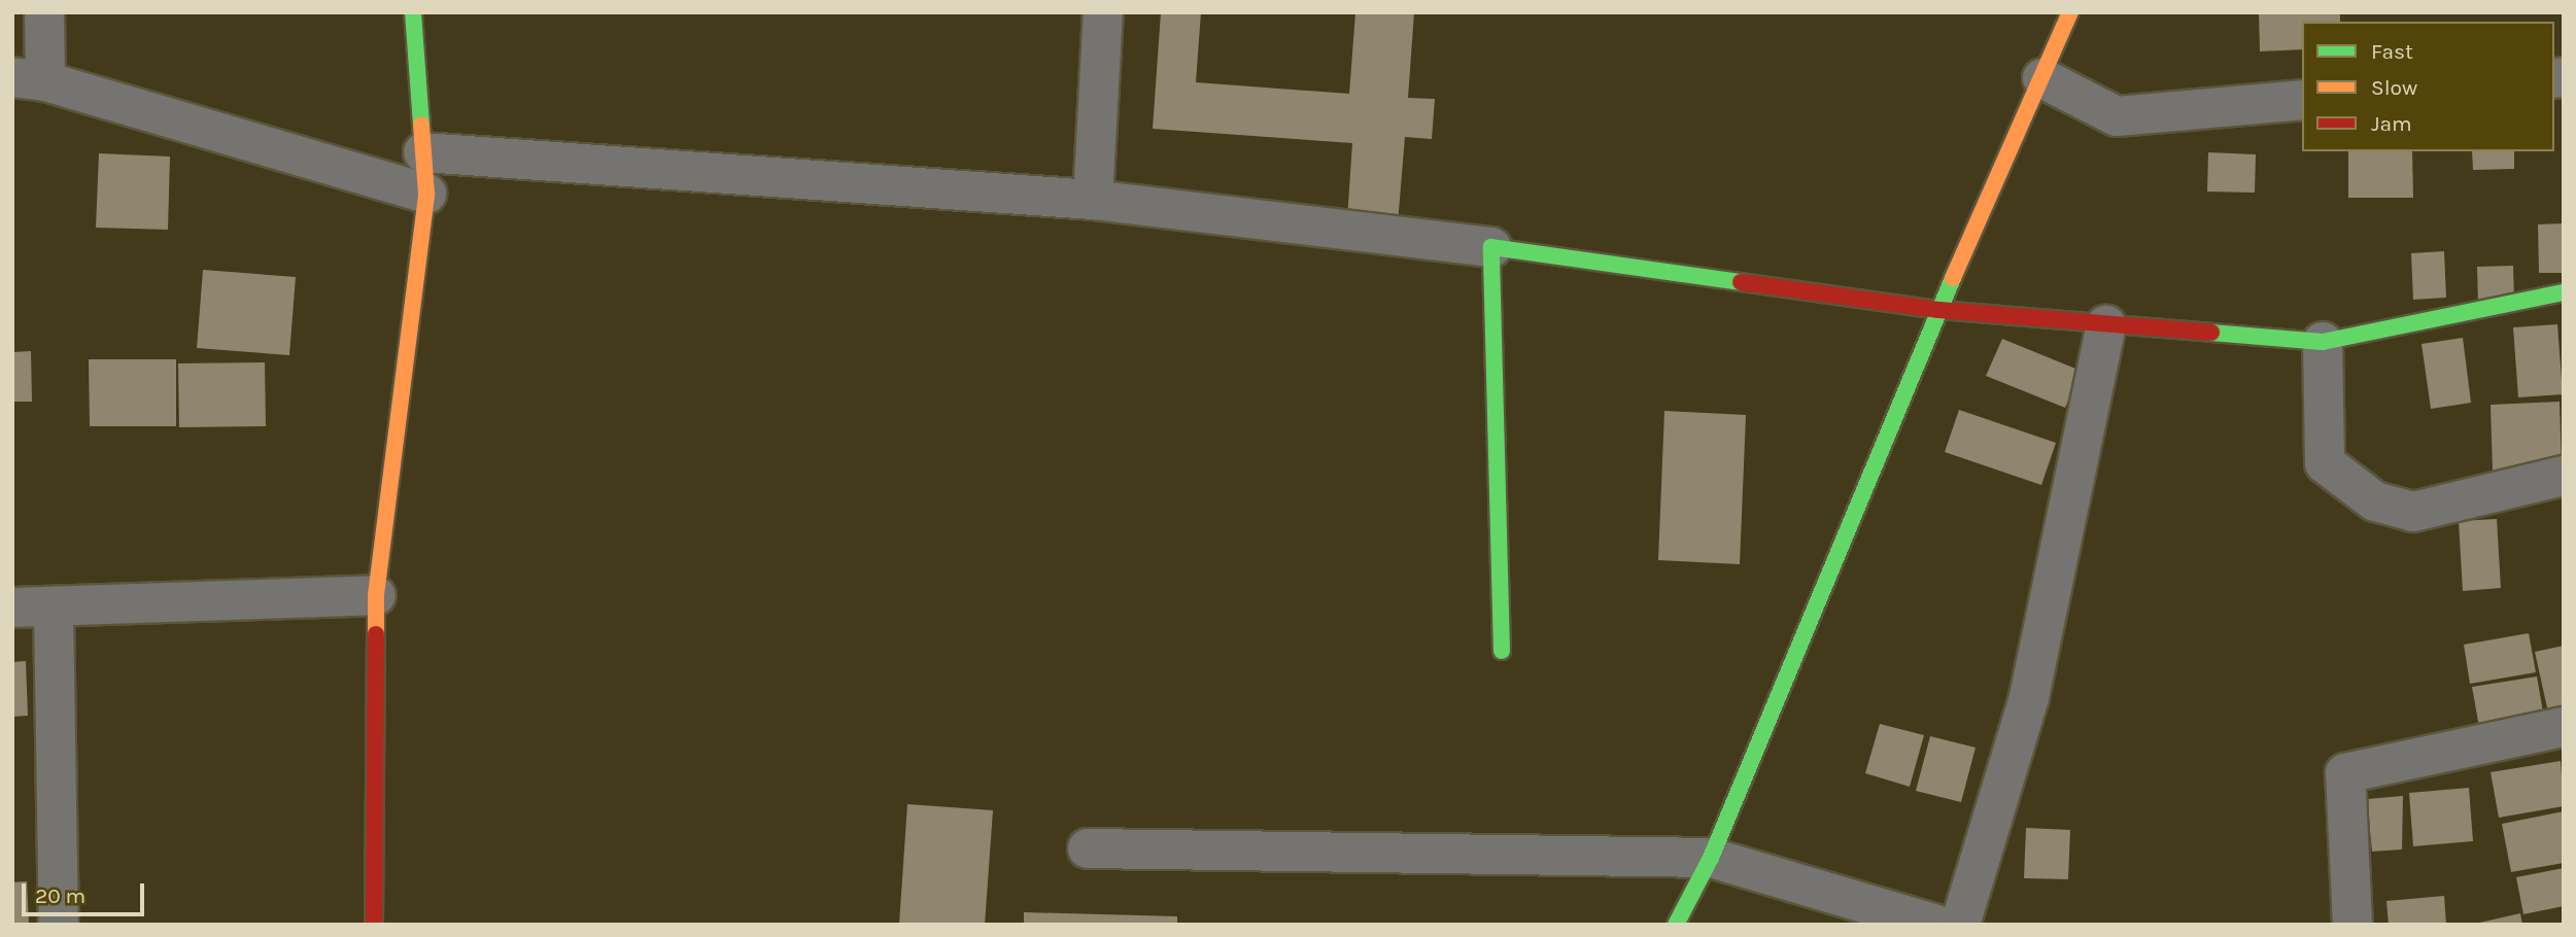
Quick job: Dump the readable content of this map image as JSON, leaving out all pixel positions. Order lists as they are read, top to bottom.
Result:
{
  "legend": ["Fast", "Slow", "Jam"],
  "scale_bar": "20 m"
}
